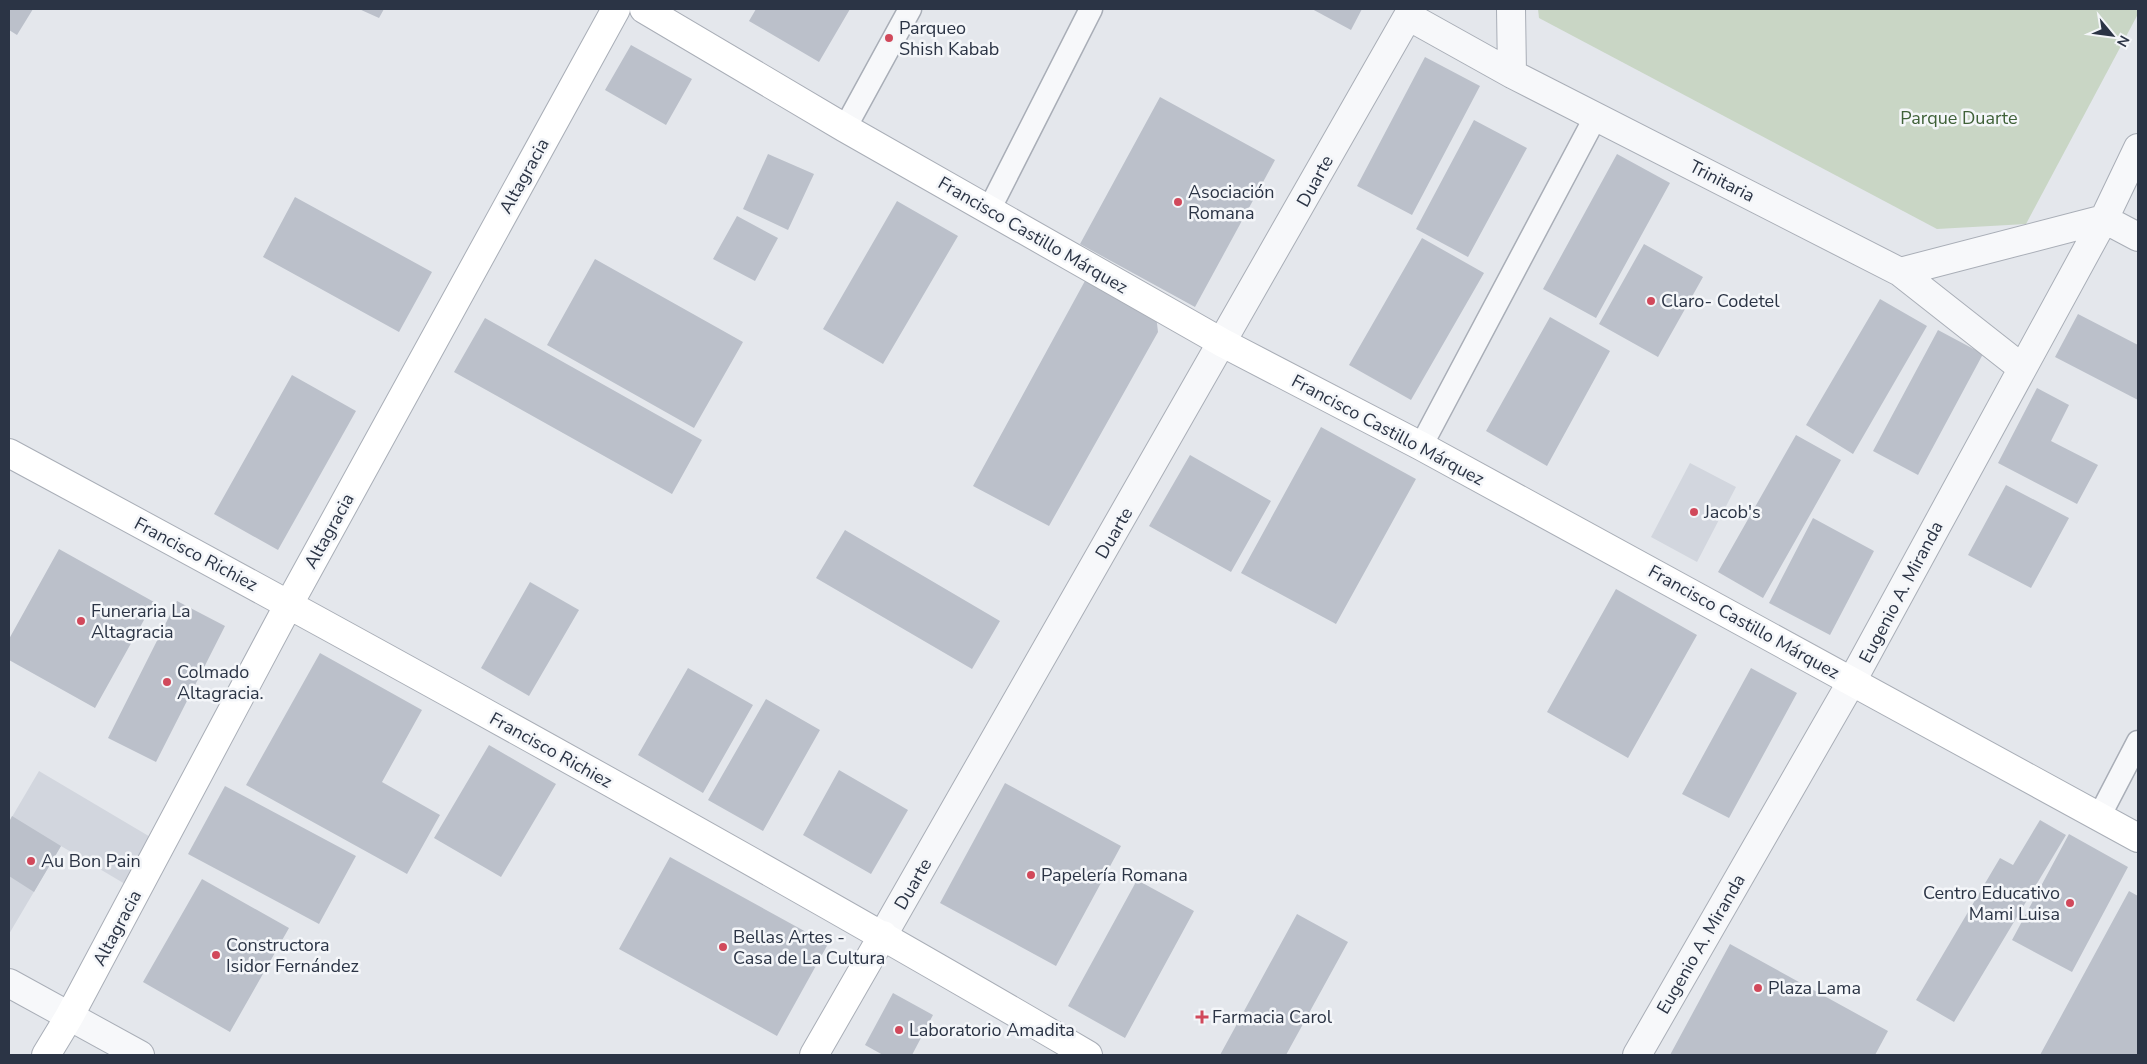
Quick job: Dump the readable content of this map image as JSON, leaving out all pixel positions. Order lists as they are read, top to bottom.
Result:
{
  "streets": {
    "main road": [
      "Altagracia",
      "Duarte",
      "Francisco Castillo Márquez",
      "Francisco Richiez"
    ],
    "street": ["Trinitaria", "Eugenio A. Miranda"]
  },
  "crossings": [
    ["Altagracia", "Francisco Richiez"],
    ["Duarte", "Trinitaria"],
    ["Duarte", "Francisco Castillo Márquez"],
    ["Duarte", "Francisco Richiez"],
    ["Trinitaria", "Eugenio A. Miranda"],
    ["Francisco Castillo Márquez", "Eugenio A. Miranda"]
  ],
  "parks": ["Parque Duarte"],
  "places": {
    "other": [
      "Parqueo Shish Kabab",
      "Asociación Romana",
      "Claro- Codetel",
      "Jacob's",
      "Funeraria La Altagracia",
      "Colmado Altagracia.",
      "Au Bon Pain",
      "Papelería Romana",
      "Centro Educativo Mami Luisa",
      "Bellas Artes - Casa de La Cultura",
      "Constructora Isidor Fernández",
      "Plaza Lama",
      "Laboratorio Amadita"
    ],
    "health": ["Farmacia Carol"]
  },
  "north": "bottom right"
}
